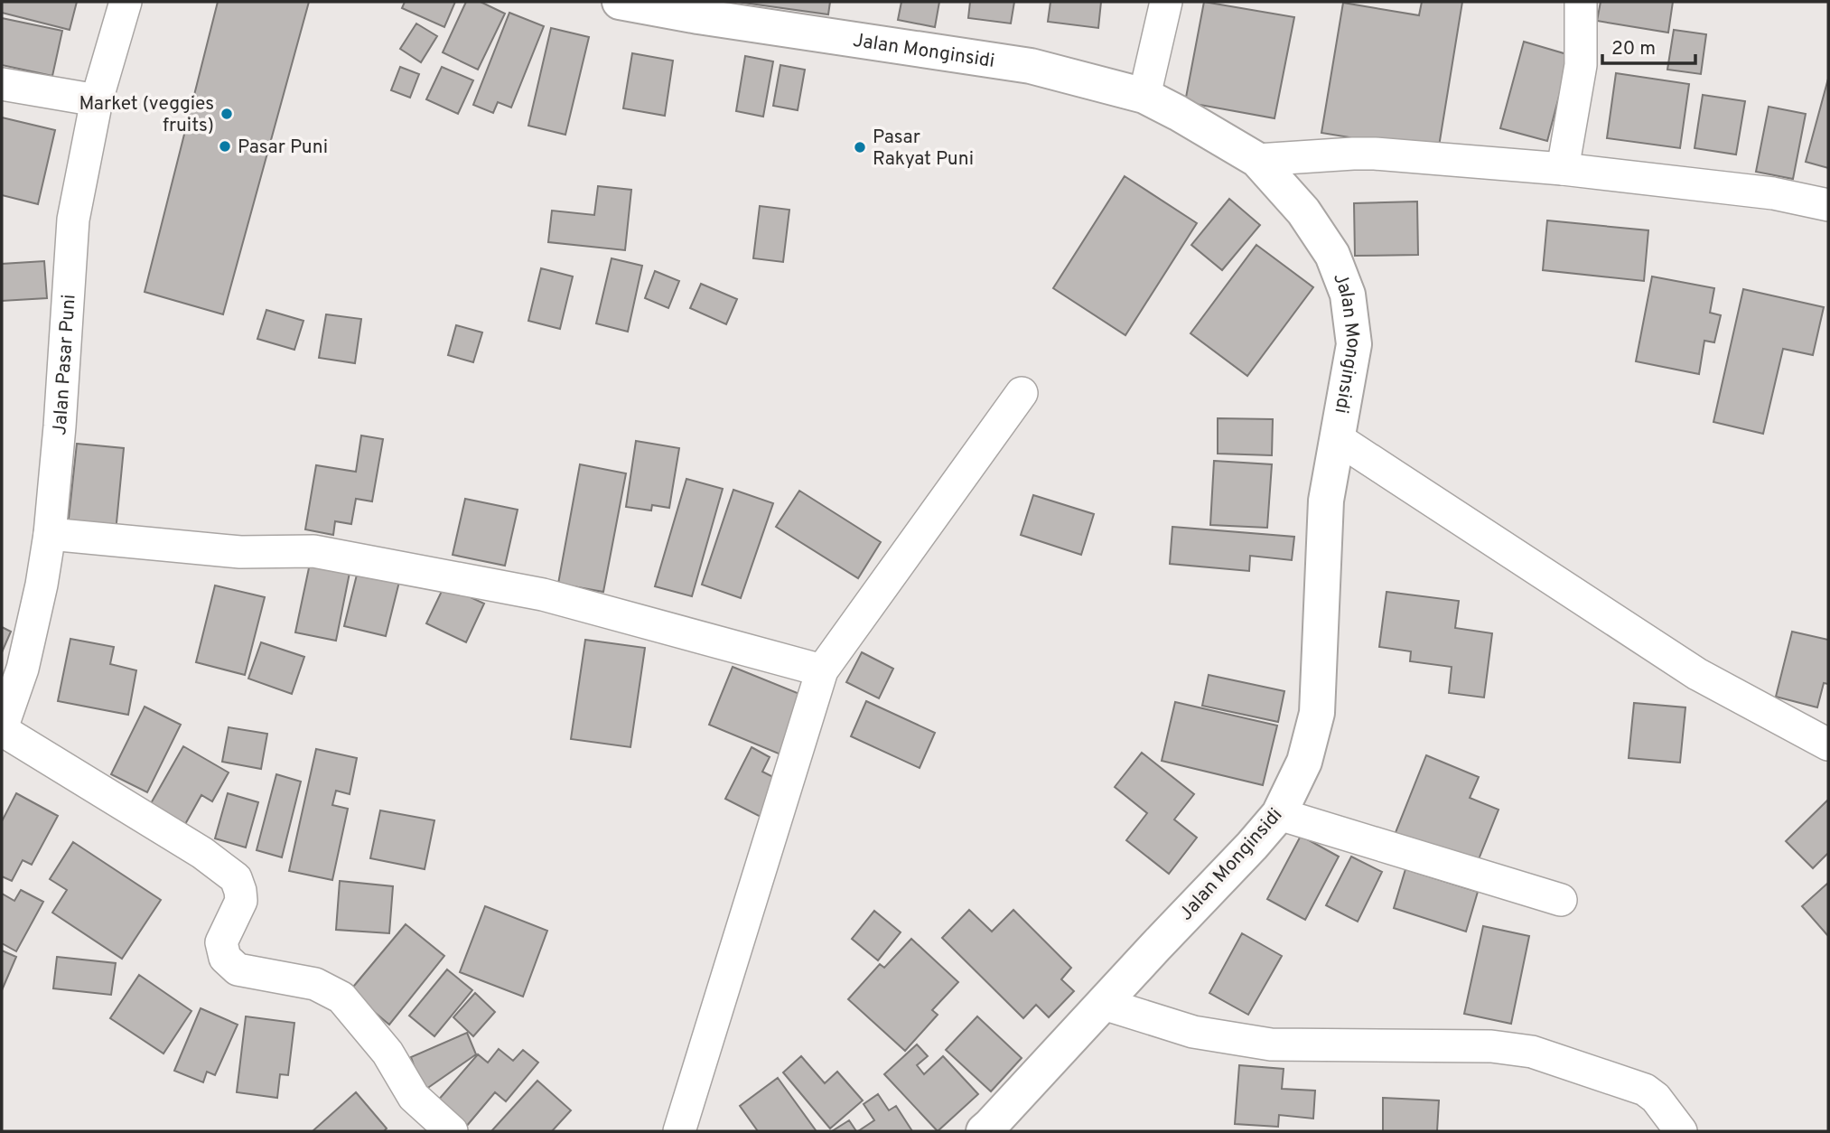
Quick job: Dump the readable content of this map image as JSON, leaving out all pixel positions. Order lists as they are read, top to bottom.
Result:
{
  "streets": {
    "street": ["Jalan Monginsidi", "Jalan Pasar Puni"]
  },
  "places": ["Market (veggies fruits)", "Pasar Puni", "Pasar Rakyat Puni"],
  "scale_bar": "20 m"
}
